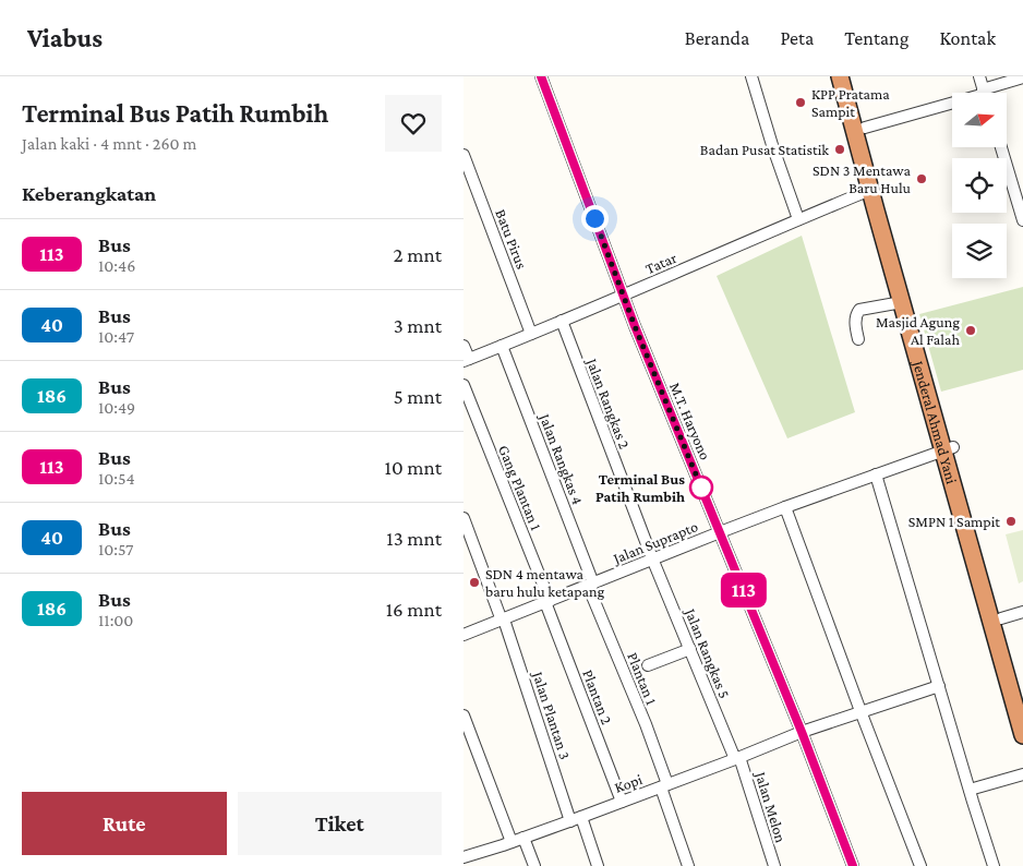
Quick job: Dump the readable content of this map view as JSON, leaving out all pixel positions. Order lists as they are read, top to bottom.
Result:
{
  "streets": {
    "highway": ["Jenderal Ahmad Yani"],
    "street": [
      "Batu Pirus",
      "Tatar",
      "Jalan Rangkas 2",
      "M.T. Haryono",
      "Jalan Rangkas 4",
      "Gang Plantan 1",
      "Jalan Suprapto",
      "Jalan Rangkas 5",
      "Plantan 1",
      "Plantan 2",
      "Jalan Plantan 3",
      "Kopi",
      "Jalan Melon"
    ]
  },
  "crossings": [
    ["Batu Pirus", "Tatar"],
    ["Tatar", "Jalan Rangkas 2"],
    ["Tatar", "M.T. Haryono"],
    ["Tatar", "Jenderal Ahmad Yani"],
    ["Tatar", "Jalan Rangkas 4"],
    ["Jalan Rangkas 2", "Jalan Suprapto"],
    ["Jalan Rangkas 2", "Jalan Rangkas 5"],
    ["M.T. Haryono", "Jalan Suprapto"],
    ["M.T. Haryono", "Kopi"],
    ["Jenderal Ahmad Yani", "Jalan Suprapto"],
    ["Jalan Rangkas 4", "Jalan Suprapto"],
    ["Jalan Rangkas 4", "Plantan 1"],
    ["Gang Plantan 1", "Jalan Suprapto"],
    ["Gang Plantan 1", "Plantan 2"],
    ["Jalan Suprapto", "Jalan Rangkas 5"],
    ["Jalan Suprapto", "Plantan 1"],
    ["Jalan Suprapto", "Plantan 2"],
    ["Jalan Suprapto", "Jalan Plantan 3"],
    ["Jalan Rangkas 5", "Kopi"],
    ["Jalan Rangkas 5", "Jalan Melon"],
    ["Plantan 1", "Kopi"],
    ["Plantan 2", "Kopi"],
    ["Jalan Plantan 3", "Kopi"],
    ["Kopi", "Jalan Melon"]
  ],
  "places": [
    "KPP Pratama Sampit",
    "Badan Pusat Statistik",
    "SDN 3 Mentawa Baru Hulu",
    "Masjid Agung Al Falah",
    "Terminal Bus Patih Rumbih",
    "SMPN 1 Sampit",
    "SDN 4 mentawa baru hulu ketapang"
  ],
  "lines": ["bus line 113"],
  "north": "right",
  "page": {
    "header": "Viabus",
    "nav": [
      "Beranda",
      "Peta",
      "Tentang",
      "Kontak"
    ],
    "heading": [
      ["Terminal Bus Patih Rumbih", "Jalan kaki · 4 mnt · 260 m"],
      "Keberangkatan"
    ],
    "on_map": "113",
    "list": [
      {
        "mark": "113",
        "name": "Bus",
        "note": "10:46",
        "value": "2 mnt"
      },
      {
        "mark": "40",
        "name": "Bus",
        "note": "10:47",
        "value": "3 mnt"
      },
      {
        "mark": "186",
        "name": "Bus",
        "note": "10:49",
        "value": "5 mnt"
      },
      {
        "mark": "113",
        "name": "Bus",
        "note": "10:54",
        "value": "10 mnt"
      },
      {
        "mark": "40",
        "name": "Bus",
        "note": "10:57",
        "value": "13 mnt"
      },
      {
        "mark": "186",
        "name": "Bus",
        "note": "11:00",
        "value": "16 mnt"
      }
    ],
    "buttons": ["Rute", "Tiket"]
  }
}
